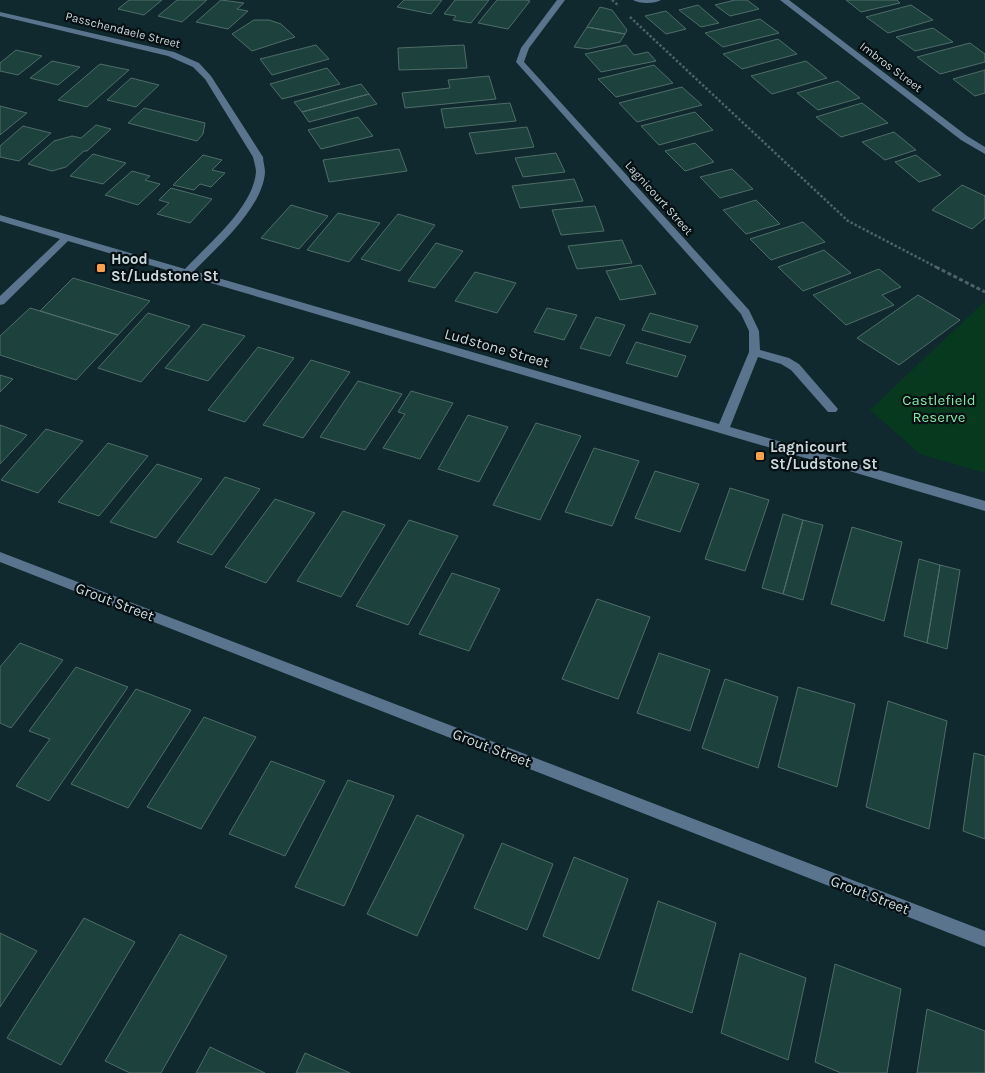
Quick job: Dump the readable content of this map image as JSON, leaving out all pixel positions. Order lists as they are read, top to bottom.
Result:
{
  "streets": {
    "street": [
      "Passchendaele Street",
      "Imbros Street",
      "Lagnicourt Street",
      "Ludstone Street",
      "Grout Street"
    ]
  },
  "crossings": [
    ["Passchendaele Street", "Ludstone Street"],
    ["Lagnicourt Street", "Ludstone Street"]
  ],
  "parks": ["Castlefield Reserve"],
  "places": {
    "transit": ["Hood St/Ludstone St", "Lagnicourt St/Ludstone St"]
  }
}
